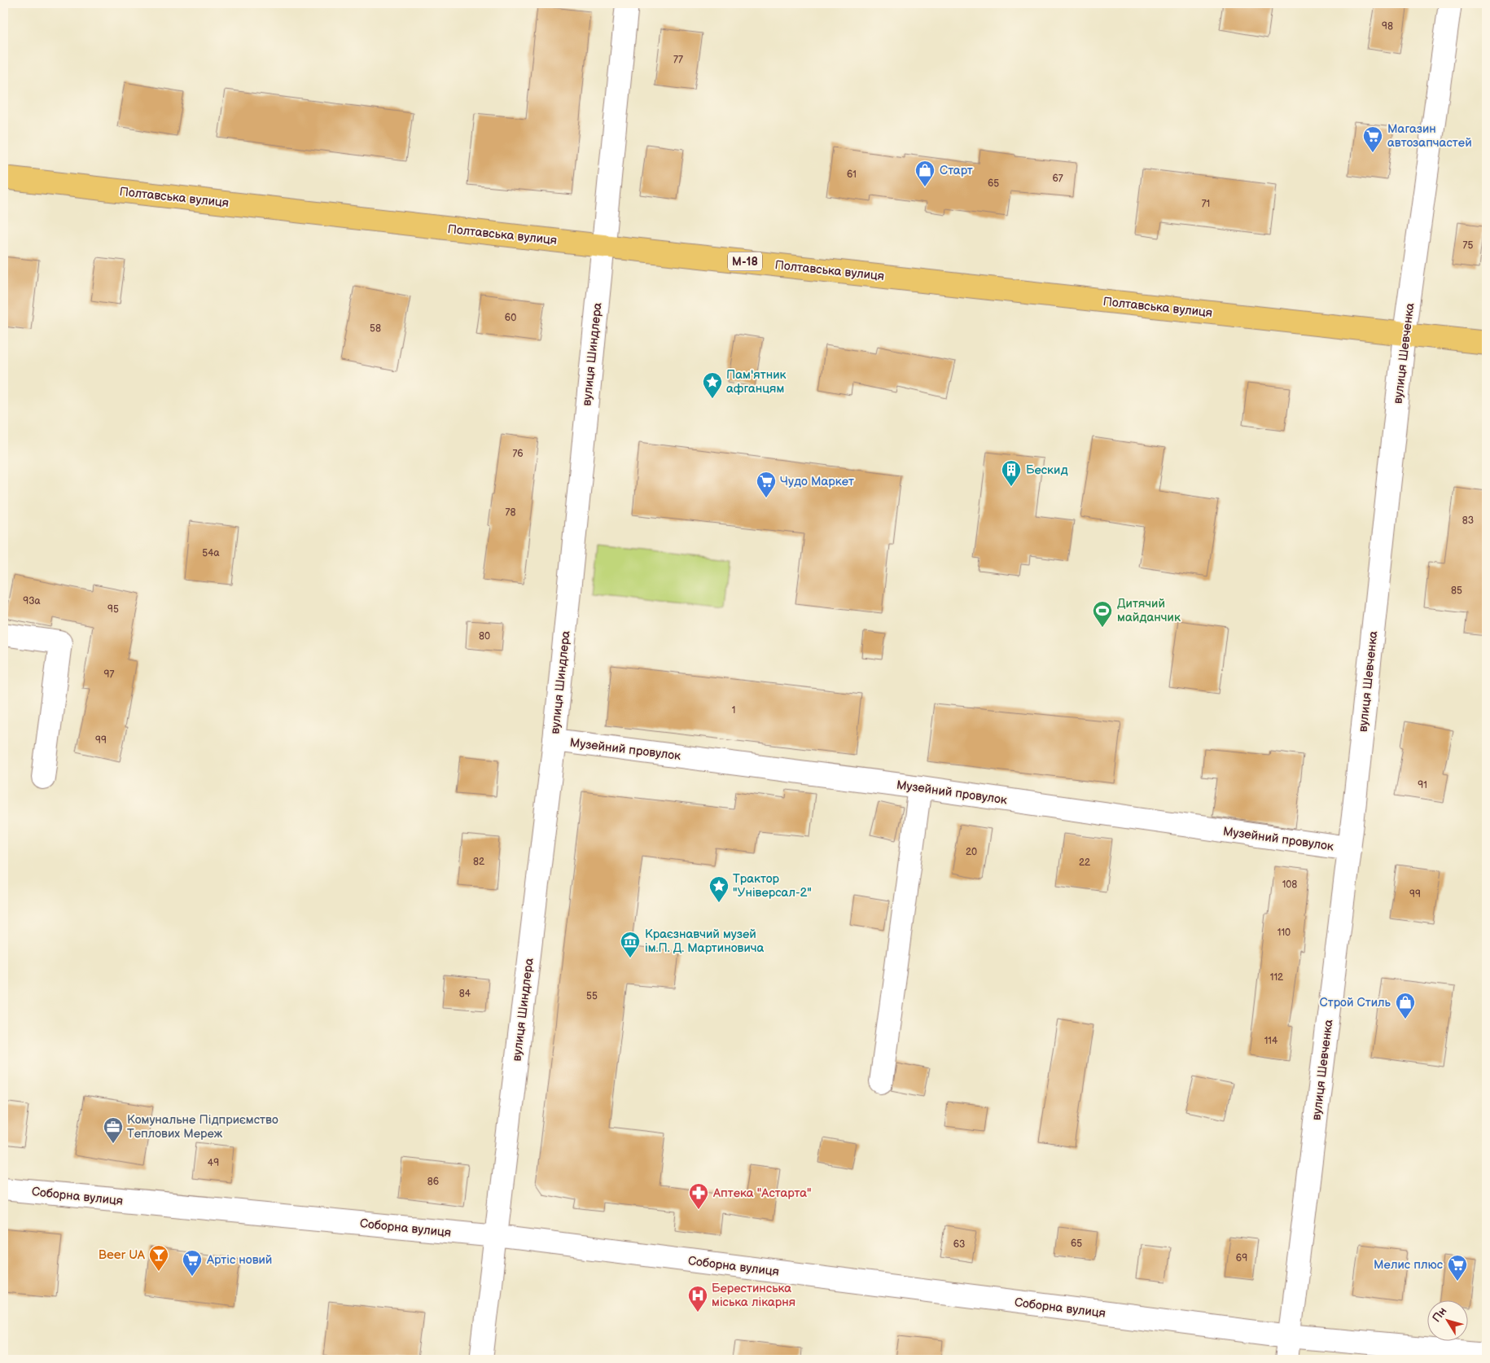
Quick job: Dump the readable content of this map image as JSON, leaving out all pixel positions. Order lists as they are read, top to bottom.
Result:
{
  "streets": {
    "highway": ["Полтавська вулиця", "М-18"],
    "street": [
      "вулиця Шевченка",
      "вулиця Шиндлера",
      "Музейний провулок",
      "Соборна вулиця"
    ]
  },
  "crossings": [
    ["Полтавська вулиця", "вулиця Шевченка"],
    ["Полтавська вулиця", "вулиця Шиндлера"],
    ["вулиця Шевченка", "Музейний провулок"],
    ["вулиця Шевченка", "Соборна вулиця"],
    ["вулиця Шиндлера", "Музейний провулок"],
    ["вулиця Шиндлера", "Соборна вулиця"]
  ],
  "places": {
    "supermarket": [
      "Магазин автозапчастей",
      "Чудо Маркет",
      "Артіс новий",
      "Мелис плюс"
    ],
    "shop": ["Старт", "Строй Стиль"],
    "place": ["Пам'ятник афганцям", "Трактор \"Універсал-2\""],
    "building": ["Бескид"],
    "sports": ["Дитячий майданчик"],
    "museum": ["Краєзнавчий музей ім.П. Д. Мартиновича"],
    "office": ["Комунальне Підприємство Теплових Мереж"],
    "pharmacy": ["Аптека \"Астарта\""],
    "bar": ["Beer UA"],
    "hospital": ["Берестинська міська лікарня"]
  },
  "house_numbers": [
    "98",
    "77",
    "61",
    "67",
    "65",
    "71",
    "75",
    "60",
    "58",
    "76",
    "78",
    "83",
    "54а",
    "85",
    "93а",
    "95",
    "80",
    "97",
    "1",
    "99",
    "91",
    "20",
    "82",
    "22",
    "108",
    "99",
    "110",
    "112",
    "84",
    "55",
    "114",
    "49",
    "86",
    "65",
    "63",
    "69"
  ],
  "north": "top left"
}
